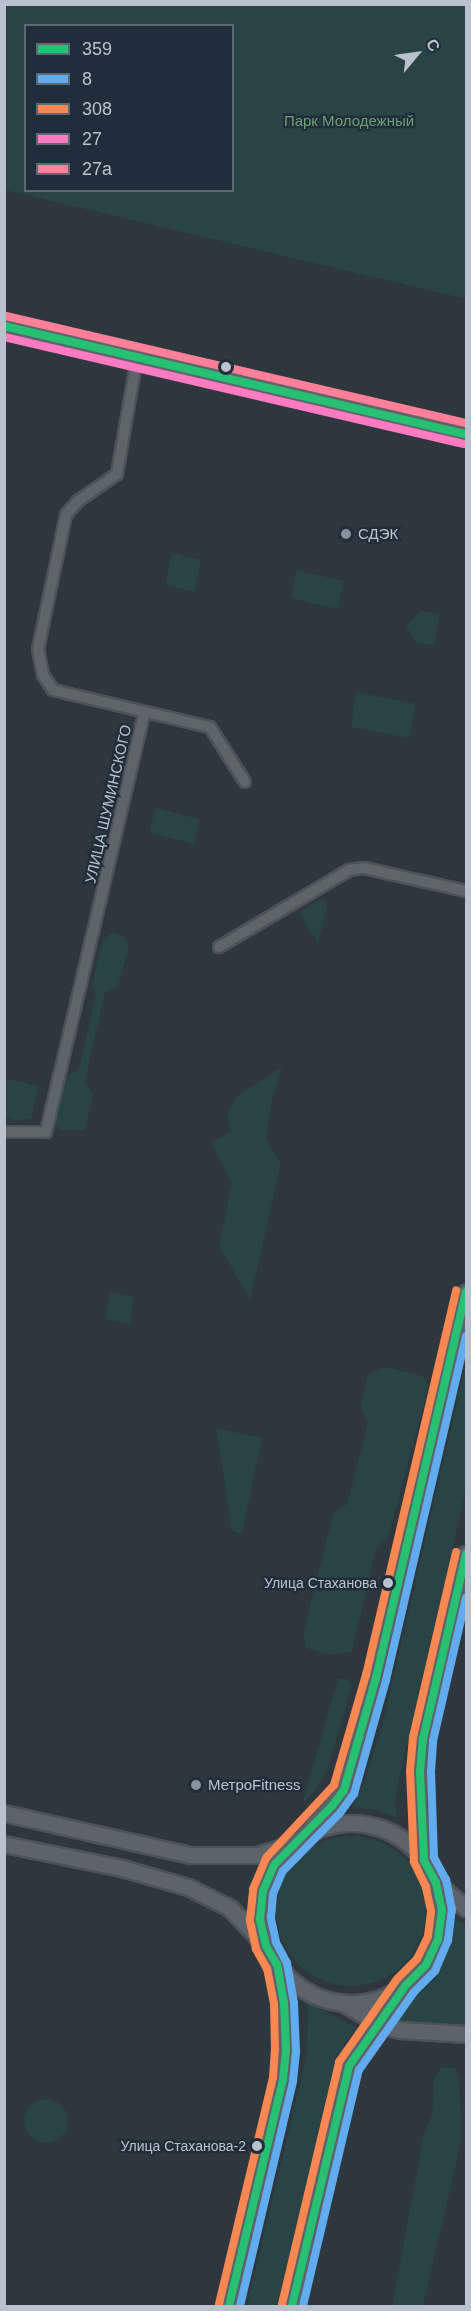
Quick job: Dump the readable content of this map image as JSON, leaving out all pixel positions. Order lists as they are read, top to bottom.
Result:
{
  "streets": {
    "street": ["УЛИЦА ШУМИНСКОГО"]
  },
  "parks": ["Парк Молодежный"],
  "places": [
    "СДЭК",
    "Улица Стаханова",
    "МетроFitness",
    "Улица Стаханова-2"
  ],
  "lines": [
    "transit line 27а",
    "transit line 359",
    "transit line 27",
    "transit line 308",
    "transit line 8"
  ],
  "legend": [
    "359",
    "8",
    "308",
    "27",
    "27а"
  ],
  "north": "top right"
}
